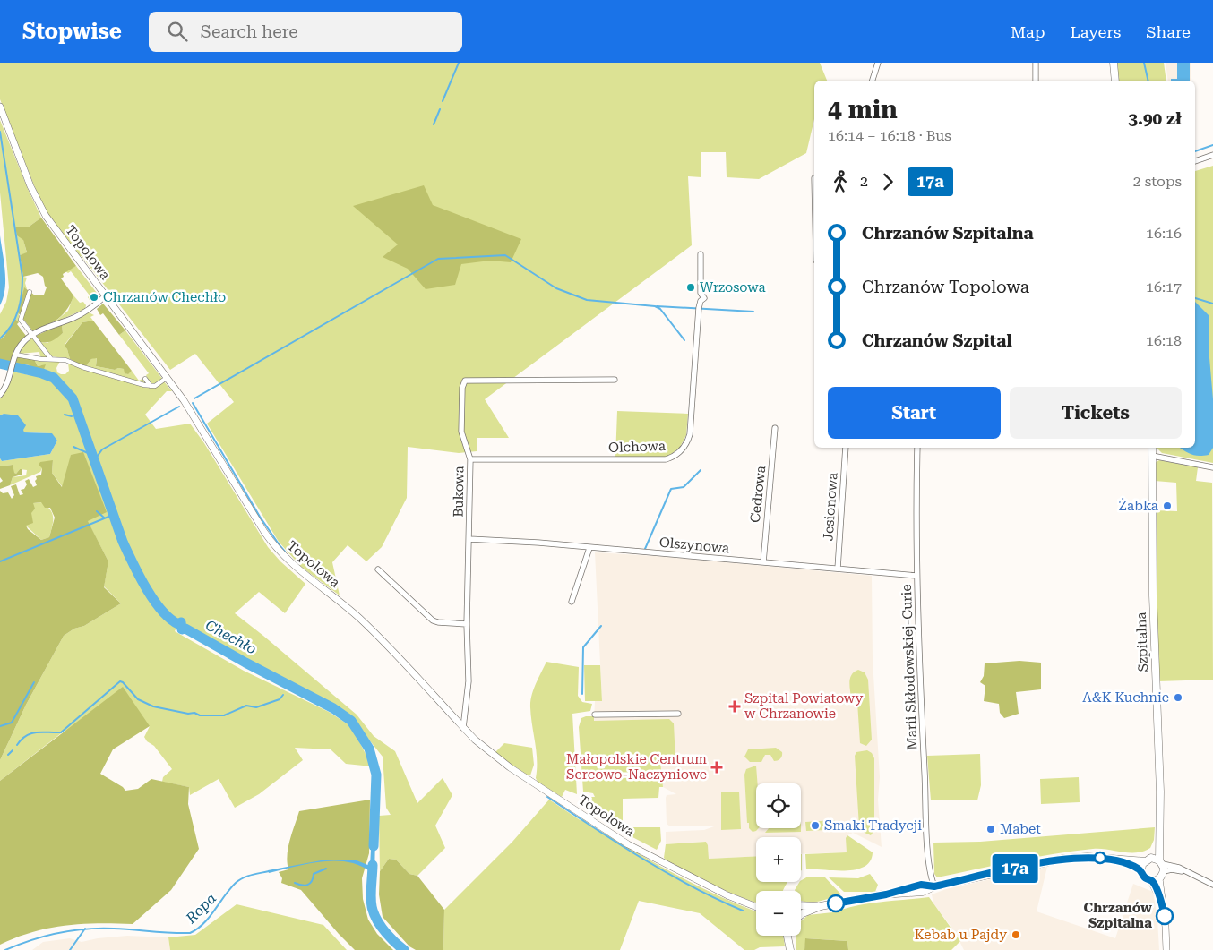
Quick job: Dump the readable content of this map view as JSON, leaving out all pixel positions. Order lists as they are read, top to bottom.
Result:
{
  "streets": {
    "main road": ["Szpitalna"],
    "street": [
      "Topolowa",
      "Olchowa",
      "Bukowa",
      "Cedrowa",
      "Jesionowa",
      "Olszynowa",
      "Marii Skłodowskiej-Curie"
    ]
  },
  "crossings": [
    ["Topolowa", "Bukowa"],
    ["Olchowa", "Bukowa"],
    ["Bukowa", "Olszynowa"],
    ["Cedrowa", "Olszynowa"],
    ["Jesionowa", "Olszynowa"],
    ["Olszynowa", "Marii Skłodowskiej-Curie"]
  ],
  "water": ["Chechło", "Ropa"],
  "places": {
    "other": [
      "Wrzosowa",
      "Chrzanów Chechło",
      "Żabka",
      "A&K Kuchnie",
      "Smaki Tradycji",
      "Mabet",
      "Chrzanów Szpitalna",
      "Kebab u Pajdy"
    ],
    "health": ["Szpital Powiatowy w Chrzanowie", "Małopolskie Centrum Sercowo-Naczyniowe"]
  },
  "lines": ["bus line 17a"],
  "page": {
    "header": "Stopwise",
    "search": "Search here",
    "nav": ["Map", "Layers", "Share"],
    "on_map": "17a",
    "heading": ["4 min", "16:14 – 16:18 · Bus", "3.90 zł"],
    "legs": ["2", "17a", "2 stops"],
    "list": [
      {
        "name": "Chrzanów Szpitalna",
        "value": "16:16"
      },
      {
        "name": "Chrzanów Topolowa",
        "value": "16:17"
      },
      {
        "name": "Chrzanów Szpital",
        "value": "16:18"
      }
    ],
    "buttons": ["Start", "Tickets"],
    "map_buttons": ["+", "−"]
  }
}
